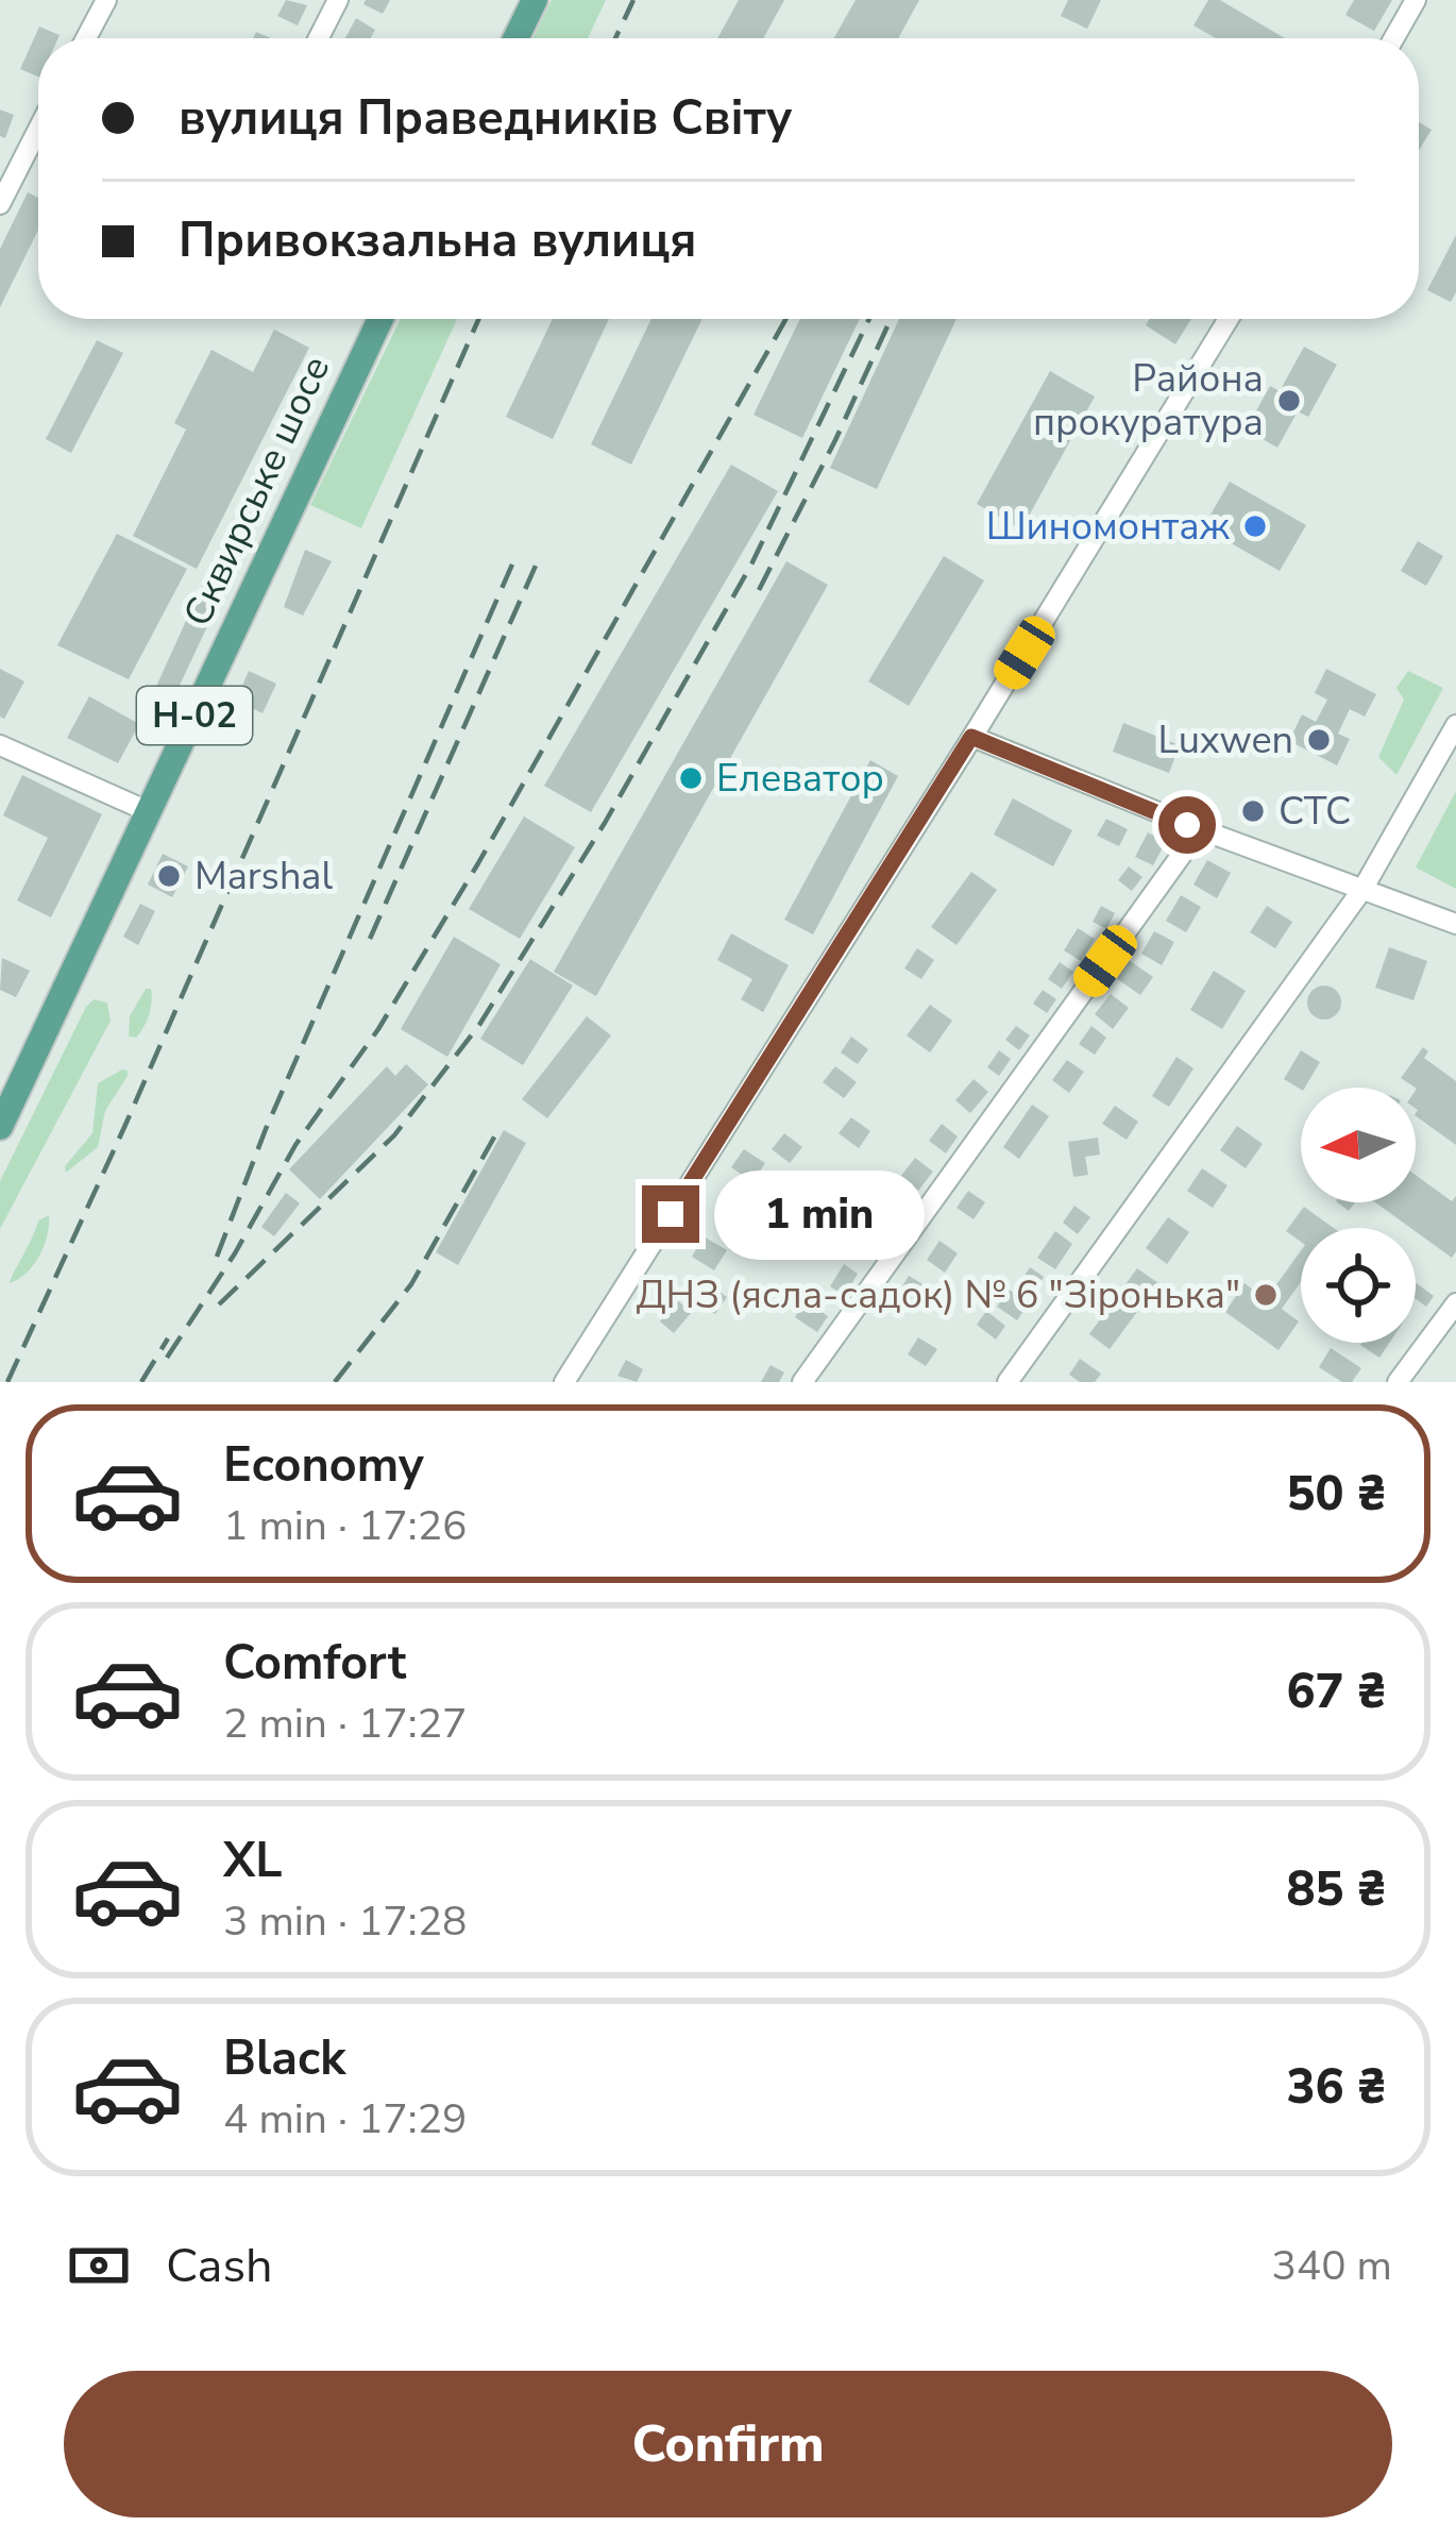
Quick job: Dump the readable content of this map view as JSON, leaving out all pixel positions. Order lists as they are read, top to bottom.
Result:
{
  "streets": {
    "main road": ["Сквирське шосе", "Н-02"]
  },
  "places": [
    "Района прокуратура",
    "Шиномонтаж",
    "Luxwen",
    "Елеватор",
    "СТС",
    "Marshal",
    "ДНЗ (ясла-садок) № 6 \"Зіронька\""
  ],
  "north": "left",
  "page": {
    "banner": ["вулиця Праведників Світу", "Привокзальна вулиця"],
    "bubble": "1 min",
    "list": [
      {
        "name": "Economy",
        "note": "1 min · 17:26",
        "value": "50 ₴"
      },
      {
        "name": "Comfort",
        "note": "2 min · 17:27",
        "value": "67 ₴"
      },
      {
        "name": "XL",
        "note": "3 min · 17:28",
        "value": "85 ₴"
      },
      {
        "name": "Black",
        "note": "4 min · 17:29",
        "value": "36 ₴"
      }
    ],
    "pay": ["Cash", "340 m"],
    "buttons": "Confirm"
  }
}
